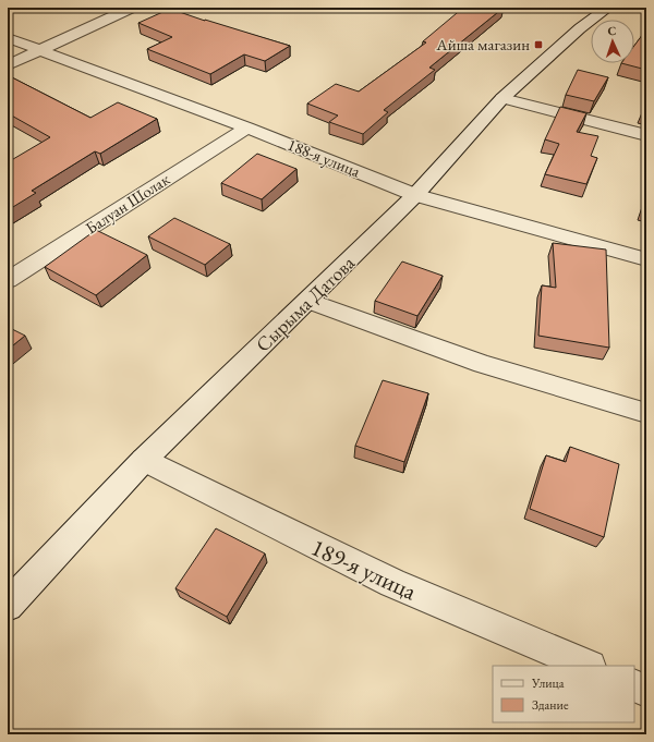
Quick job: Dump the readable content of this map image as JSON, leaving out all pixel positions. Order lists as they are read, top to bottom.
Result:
{
  "streets": {
    "street": [
      "188-я улица",
      "Балуан Шолак",
      "Сырыма Датова",
      "189-я улица"
    ]
  },
  "crossings": [
    ["188-я улица", "Балуан Шолак"],
    ["188-я улица", "Сырыма Датова"],
    ["Сырыма Датова", "189-я улица"]
  ],
  "places": {
    "transit": ["Айша магазин"]
  },
  "legend": ["Улица", "Здание"],
  "north": "top"
}
